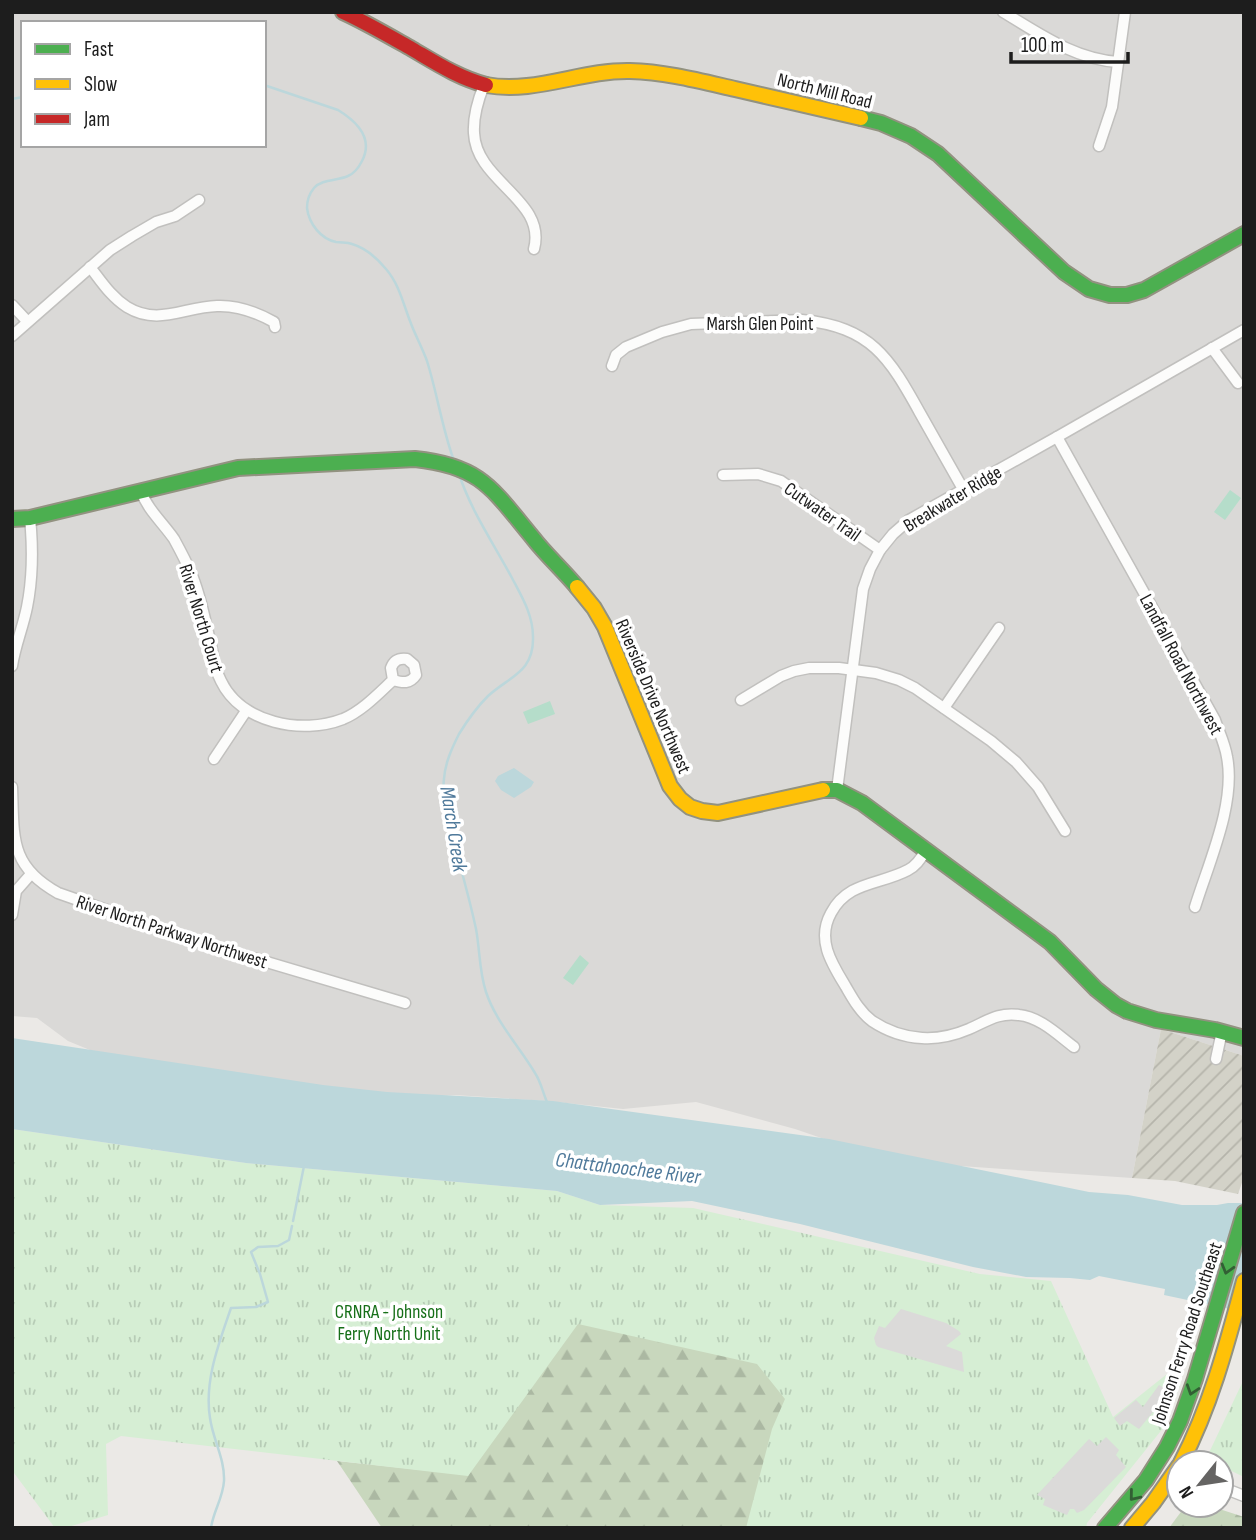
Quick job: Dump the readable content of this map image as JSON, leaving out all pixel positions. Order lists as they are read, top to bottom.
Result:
{
  "streets": {
    "street": [
      "North Mill Road",
      "Marsh Glen Point",
      "Breakwater Ridge",
      "Cutwater Trail",
      "River North Court",
      "Landfall Road Northwest",
      "Riverside Drive Northwest",
      "River North Parkway Northwest",
      "Johnson Ferry Road Southeast"
    ]
  },
  "crossings": [
    ["Marsh Glen Point", "Breakwater Ridge"],
    ["Breakwater Ridge", "Cutwater Trail"],
    ["Breakwater Ridge", "Landfall Road Northwest"],
    ["Breakwater Ridge", "Riverside Drive Northwest"],
    ["River North Court", "Riverside Drive Northwest"]
  ],
  "water": ["March Creek", "Chattahoochee River"],
  "parks": ["CRNRA - Johnson Ferry North Unit"],
  "legend": ["Fast", "Slow", "Jam"],
  "scale_bar": "100 m",
  "north": "bottom left"
}
